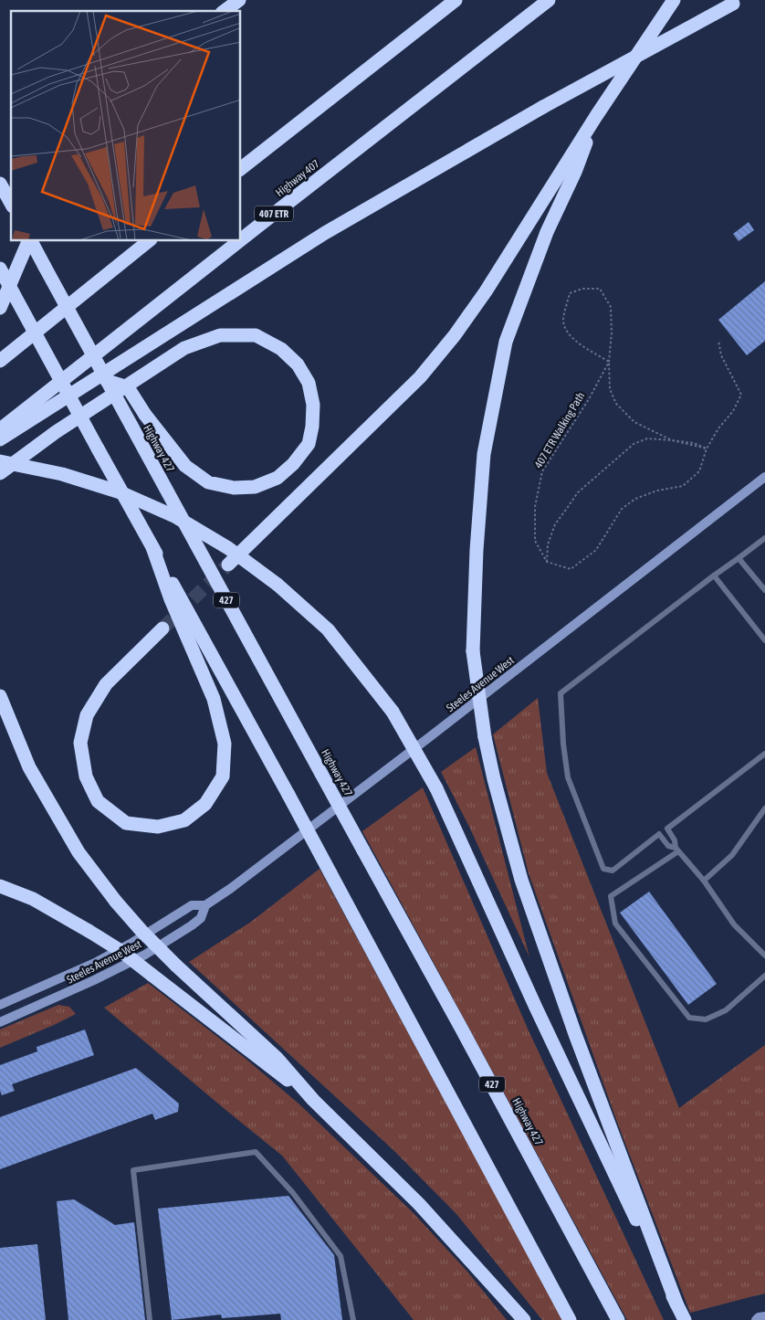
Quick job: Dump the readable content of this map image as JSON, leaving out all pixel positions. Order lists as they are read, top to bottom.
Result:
{
  "streets": {
    "highway": [
      "Highway 407",
      "407 ETR",
      "Highway 427",
      "427"
    ],
    "main road": ["Steeles Avenue West"],
    "path": ["407 ETR Walking Path"]
  }
}
